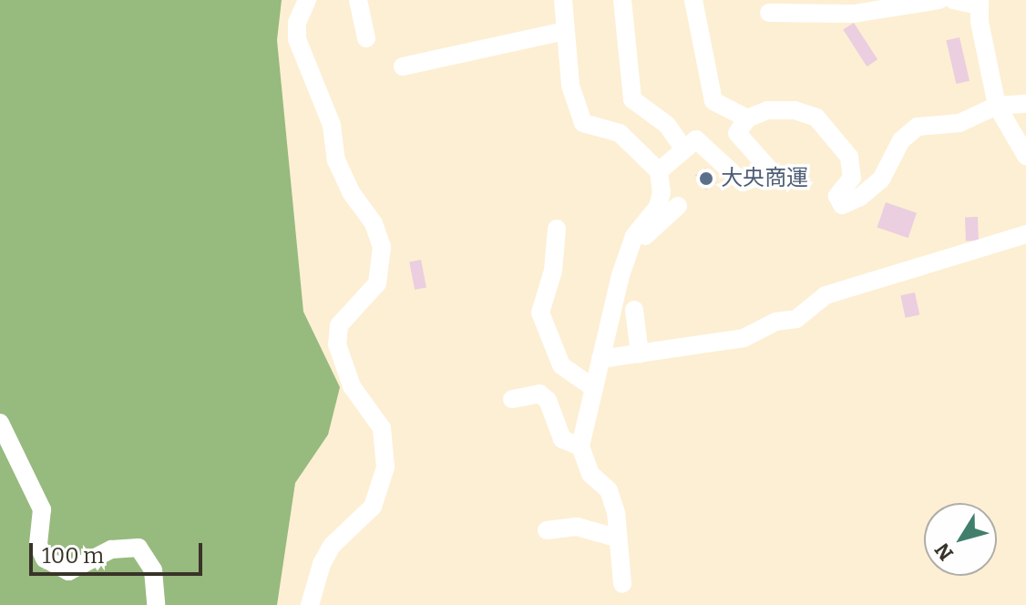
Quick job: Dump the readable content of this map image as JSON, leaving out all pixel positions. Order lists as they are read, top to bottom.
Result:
{
  "places": ["大央商運"],
  "scale_bar": "100 m",
  "north": "bottom left"
}
